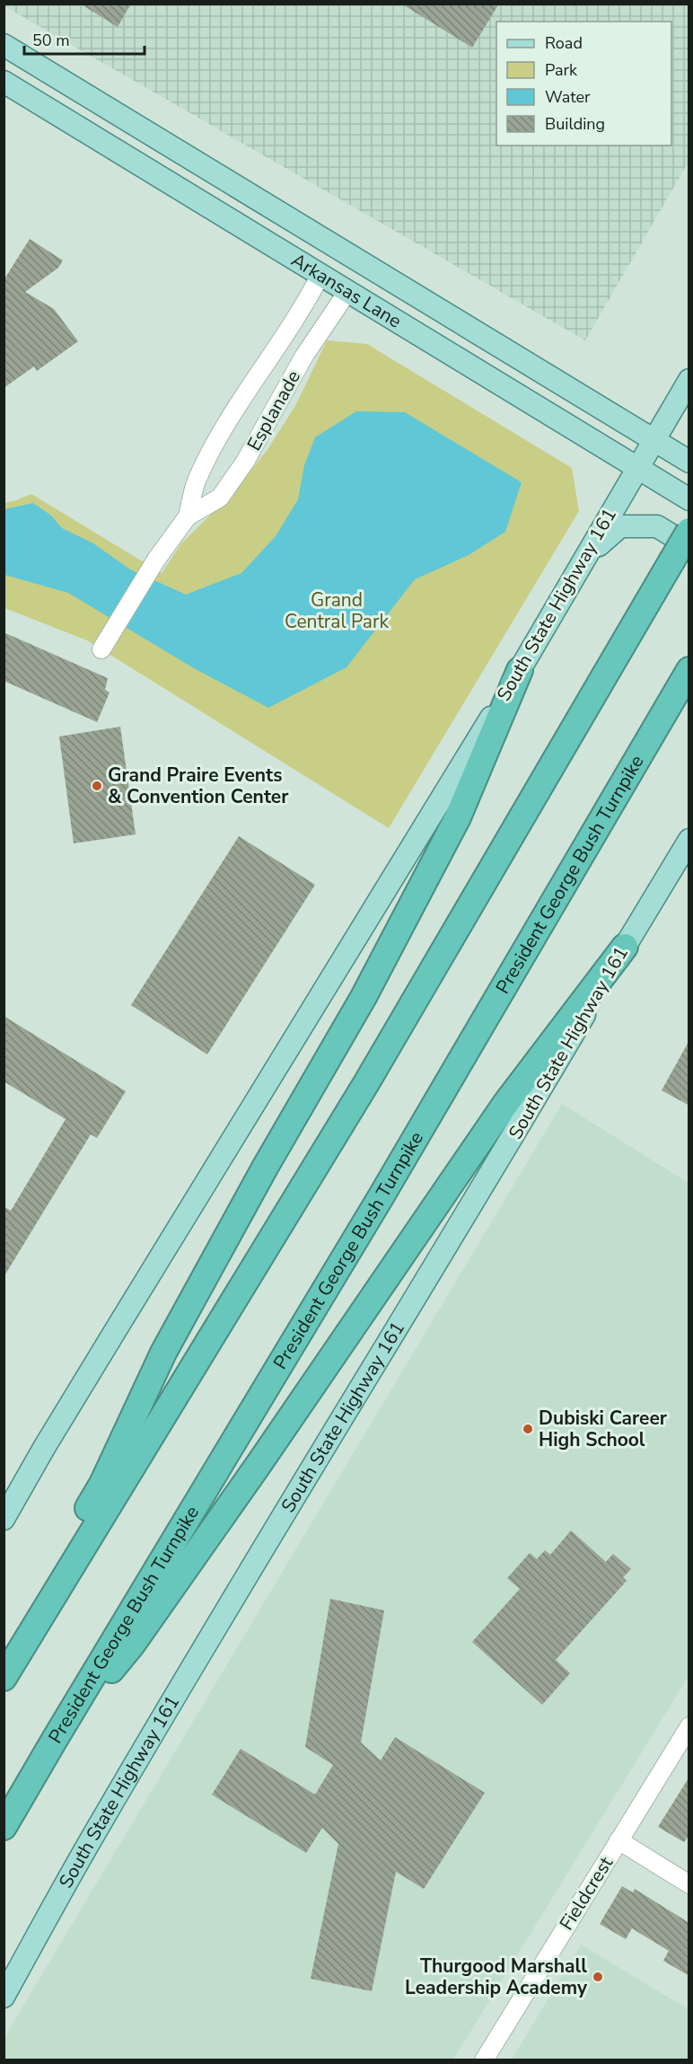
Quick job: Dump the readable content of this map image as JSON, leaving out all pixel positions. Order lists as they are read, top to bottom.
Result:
{
  "streets": {
    "highway": ["President George Bush Turnpike"],
    "main road": ["Arkansas Lane", "South State Highway 161"],
    "street": ["Esplanade", "Fieldcrest"]
  },
  "crossings": [
    ["Arkansas Lane", "Esplanade"],
    ["Arkansas Lane", "South State Highway 161"]
  ],
  "parks": ["Grand Central Park"],
  "places": ["Grand Praire Events & Convention Center", "Dubiski Career High School", "Thurgood Marshall Leadership Academy"],
  "legend": [
    "Road",
    "Park",
    "Water",
    "Building"
  ],
  "scale_bar": "50 m"
}
